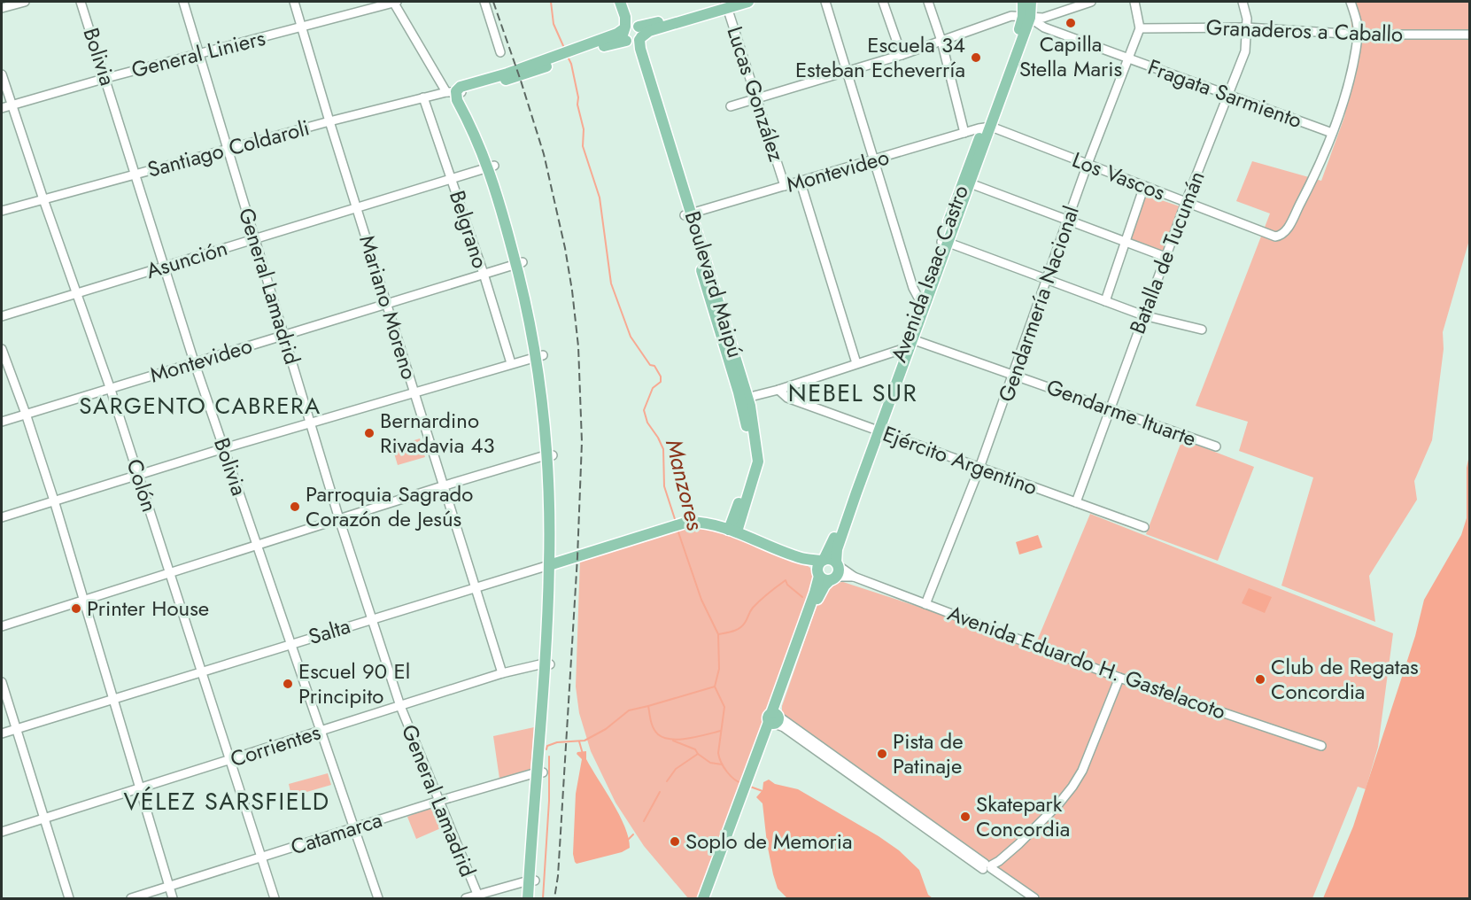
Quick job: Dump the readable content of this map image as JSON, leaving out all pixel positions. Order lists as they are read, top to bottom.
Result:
{
  "streets": {
    "main road": [
      "Santiago Coldaroli",
      "Avenida Isaac Castro",
      "Boulevard Maipú",
      "Salta"
    ],
    "street": [
      "Granaderos a Caballo",
      "General Liniers",
      "Bolivia",
      "Lucas González",
      "Fragata Sarmiento",
      "Montevideo",
      "Los Vascos",
      "Belgrano",
      "Batalla de Tucumán",
      "Asunción",
      "General Lamadrid",
      "Gendarmería Nacional",
      "Mariano Moreno",
      "Gendarme Ituarte",
      "Ejército Argentino",
      "Colón",
      "Avenida Eduardo H. Gastelacoto",
      "Corrientes",
      "Catamarca"
    ]
  },
  "crossings": [
    ["Granaderos a Caballo", "Batalla de Tucumán"],
    ["Granaderos a Caballo", "Gendarmería Nacional"],
    ["General Liniers", "Bolivia"],
    ["General Liniers", "General Lamadrid"],
    ["General Liniers", "Mariano Moreno"],
    ["General Liniers", "Colón"],
    ["Bolivia", "Santiago Coldaroli"],
    ["Bolivia", "Montevideo"],
    ["Bolivia", "Asunción"],
    ["Bolivia", "Salta"],
    ["Bolivia", "Corrientes"],
    ["Bolivia", "Catamarca"],
    ["Lucas González", "Santiago Coldaroli"],
    ["Lucas González", "Montevideo"],
    ["Fragata Sarmiento", "Los Vascos"],
    ["Fragata Sarmiento", "Batalla de Tucumán"],
    ["Fragata Sarmiento", "Avenida Isaac Castro"],
    ["Fragata Sarmiento", "Gendarmería Nacional"],
    ["Santiago Coldaroli", "Belgrano"],
    ["Santiago Coldaroli", "Boulevard Maipú"],
    ["Santiago Coldaroli", "General Lamadrid"],
    ["Santiago Coldaroli", "Mariano Moreno"],
    ["Santiago Coldaroli", "Colón"],
    ["Montevideo", "Los Vascos"],
    ["Montevideo", "Belgrano"],
    ["Montevideo", "Avenida Isaac Castro"],
    ["Montevideo", "Boulevard Maipú"],
    ["Montevideo", "General Lamadrid"],
    ["Montevideo", "Mariano Moreno"],
    ["Montevideo", "Colón"],
    ["Los Vascos", "Batalla de Tucumán"],
    ["Los Vascos", "Avenida Isaac Castro"],
    ["Los Vascos", "Gendarmería Nacional"],
    ["Belgrano", "Asunción"],
    ["Batalla de Tucumán", "Gendarme Ituarte"],
    ["Batalla de Tucumán", "Ejército Argentino"],
    ["Asunción", "General Lamadrid"],
    ["Asunción", "Mariano Moreno"],
    ["Asunción", "Colón"],
    ["Avenida Isaac Castro", "Gendarme Ituarte"],
    ["Avenida Isaac Castro", "Ejército Argentino"],
    ["Avenida Isaac Castro", "Avenida Eduardo H. Gastelacoto"],
    ["Boulevard Maipú", "Salta"],
    ["General Lamadrid", "Salta"],
    ["General Lamadrid", "Corrientes"],
    ["General Lamadrid", "Catamarca"],
    ["Gendarmería Nacional", "Gendarme Ituarte"],
    ["Gendarmería Nacional", "Ejército Argentino"],
    ["Gendarmería Nacional", "Avenida Eduardo H. Gastelacoto"],
    ["Mariano Moreno", "Salta"],
    ["Mariano Moreno", "Corrientes"],
    ["Colón", "Salta"],
    ["Colón", "Corrientes"],
    ["Colón", "Catamarca"]
  ],
  "districts": ["NEBEL SUR", "SARGENTO CABRERA", "VÉLEZ SARSFIELD"],
  "water": ["Manzores"],
  "places": [
    "Capilla Stella Maris",
    "Escuela 34 Esteban Echeverría",
    "Bernardino Rivadavia 43",
    "Parroquia Sagrado Corazón de Jesús",
    "Printer House",
    "Club de Regatas Concordia",
    "Escuel 90 El Principito",
    "Pista de Patinaje",
    "Skatepark Concordia",
    "Soplo de Memoria"
  ]
}
